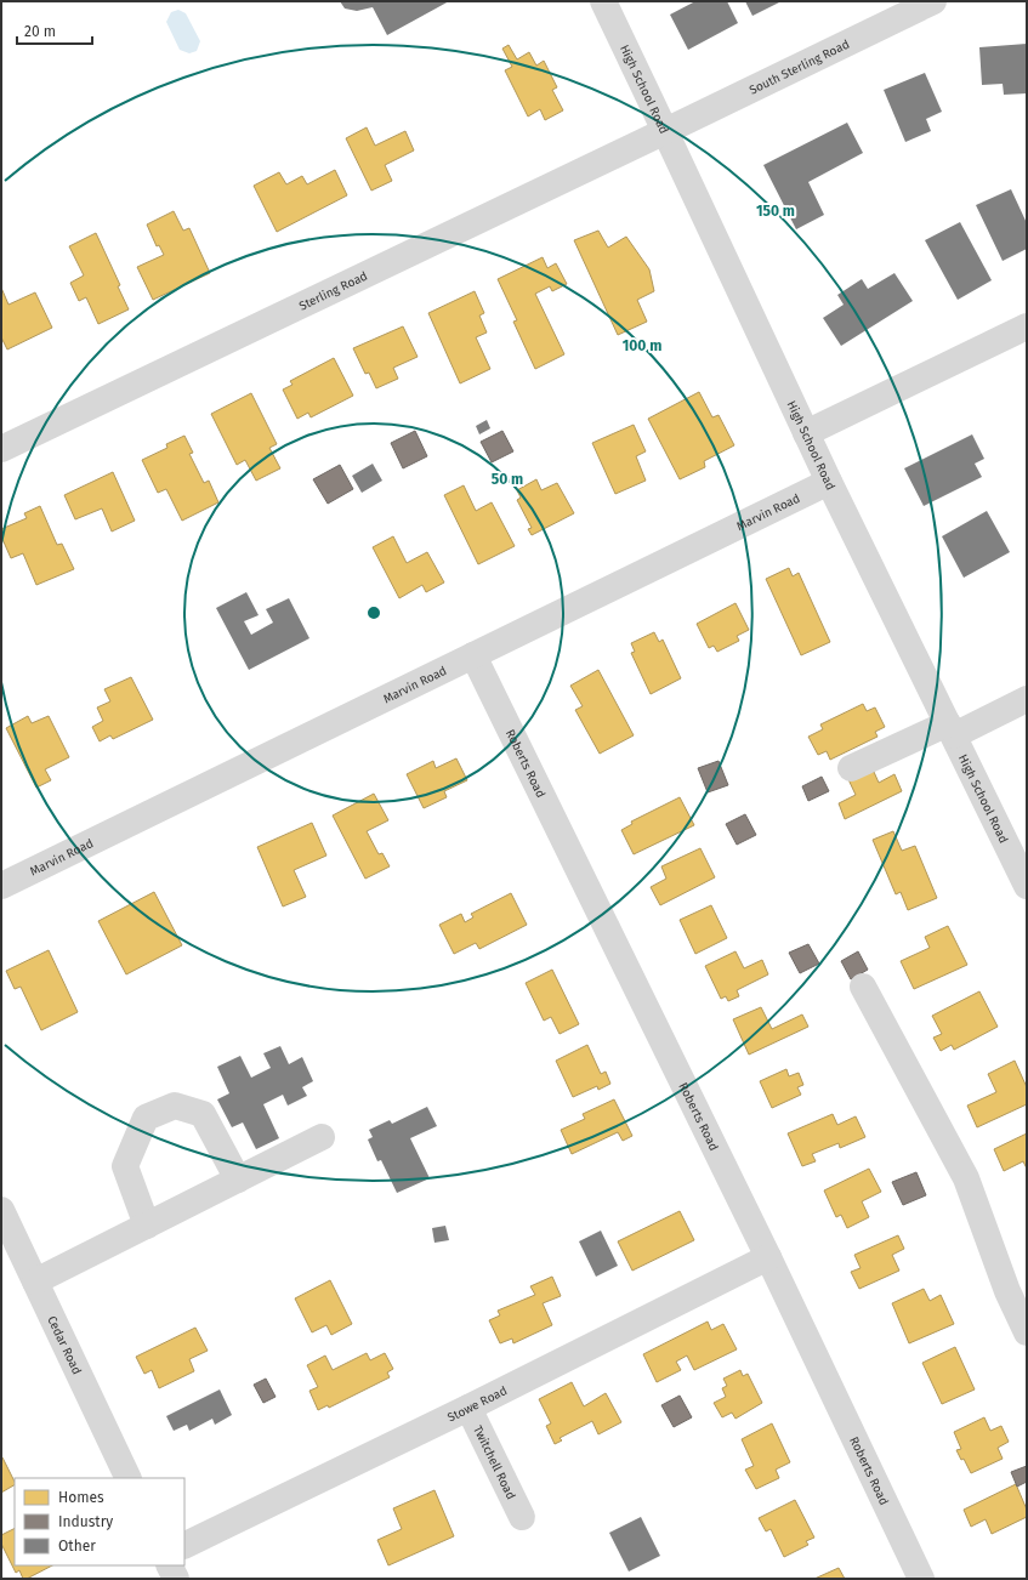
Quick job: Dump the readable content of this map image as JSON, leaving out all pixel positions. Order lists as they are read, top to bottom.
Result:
{
  "streets": {
    "street": [
      "South Sterling Road",
      "High School Road",
      "Sterling Road",
      "Marvin Road",
      "Roberts Road",
      "Cedar Road",
      "Stowe Road",
      "Twitchell Road"
    ]
  },
  "crossings": [
    ["South Sterling Road", "High School Road"],
    ["South Sterling Road", "Sterling Road"],
    ["High School Road", "Sterling Road"],
    ["High School Road", "Marvin Road"],
    ["Marvin Road", "Roberts Road"],
    ["Roberts Road", "Stowe Road"],
    ["Stowe Road", "Twitchell Road"]
  ],
  "legend": ["Homes", "Industry", "Other"],
  "scale_bar": "20 m",
  "rings": ["150 m", "100 m", "50 m"]
}
